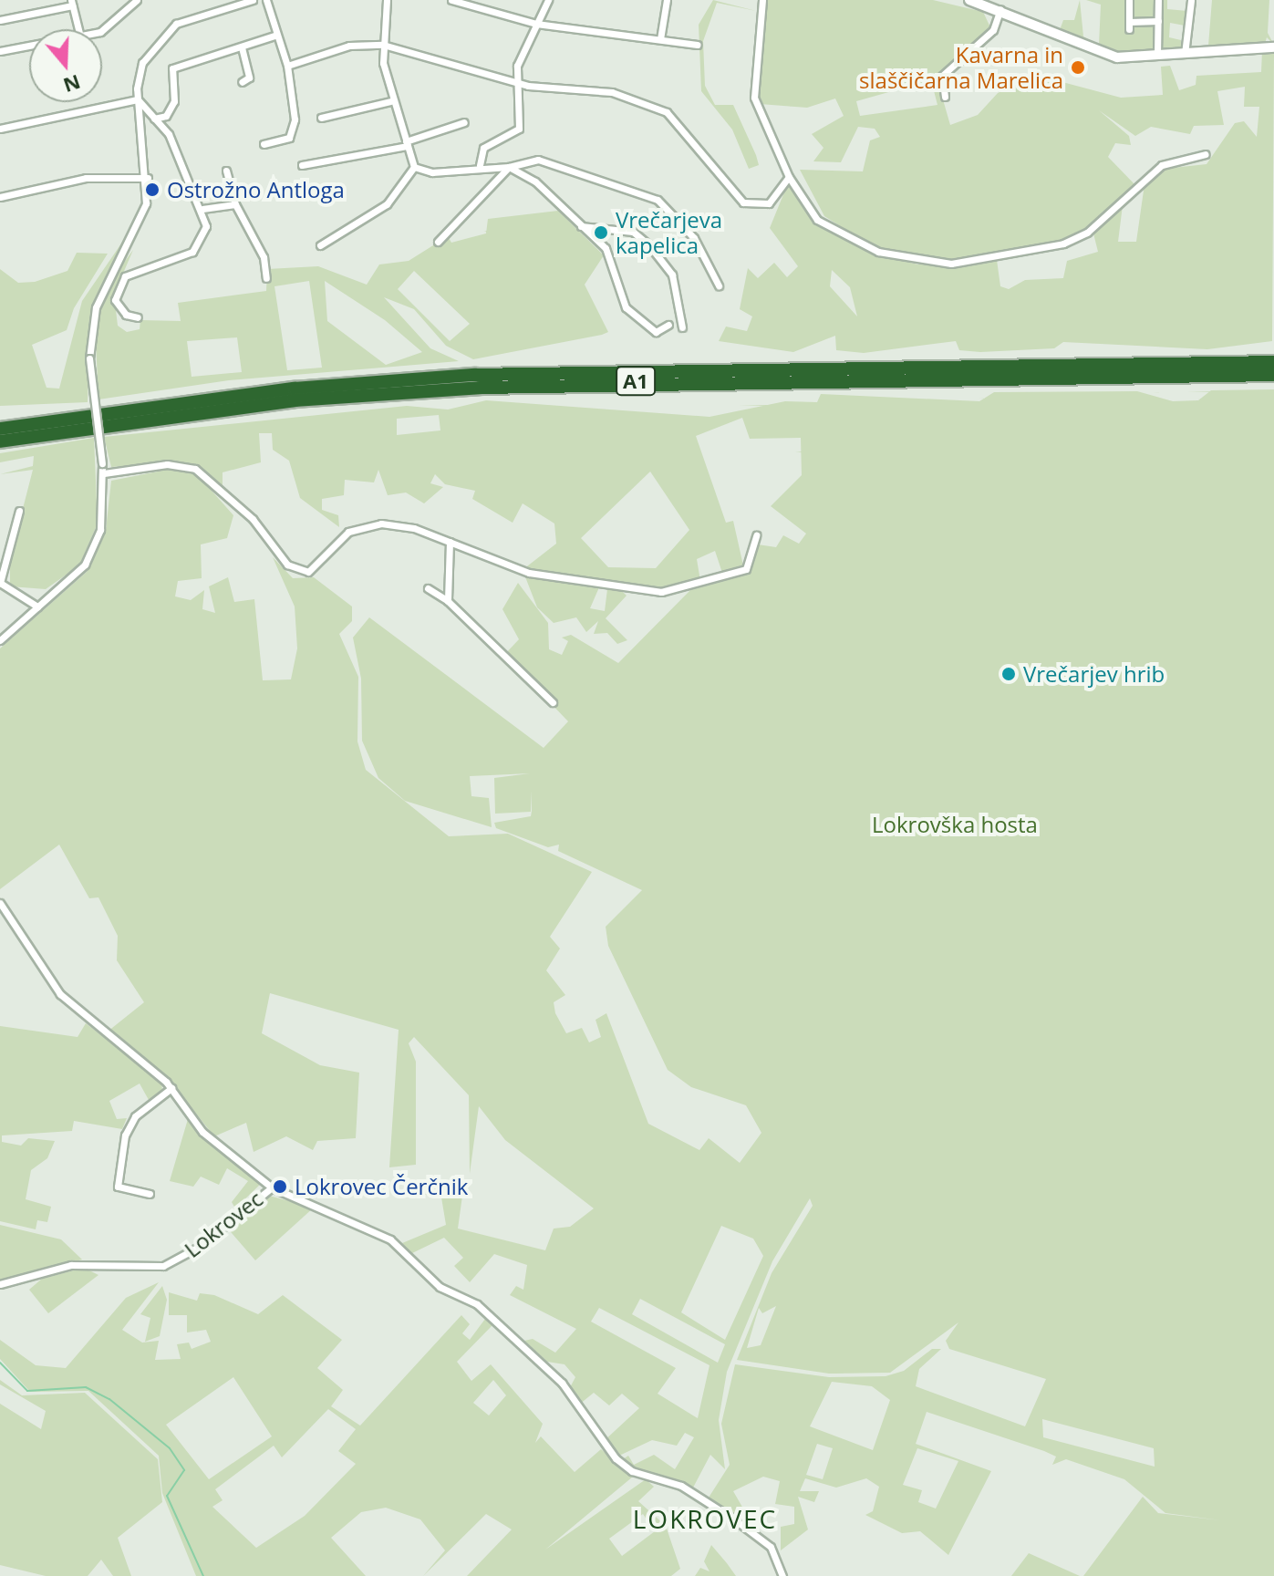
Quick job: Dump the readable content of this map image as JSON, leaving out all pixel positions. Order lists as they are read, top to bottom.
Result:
{
  "streets": {
    "highway": ["A1"],
    "street": ["Lokrovec"]
  },
  "districts": ["LOKROVEC"],
  "parks": ["Lokrovška hosta"],
  "places": [
    "Kavarna in slaščičarna Marelica",
    "Ostrožno Antloga",
    "Vrečarjeva kapelica",
    "Vrečarjev hrib",
    "Lokrovec Čerčnik"
  ],
  "north": "bottom"
}
